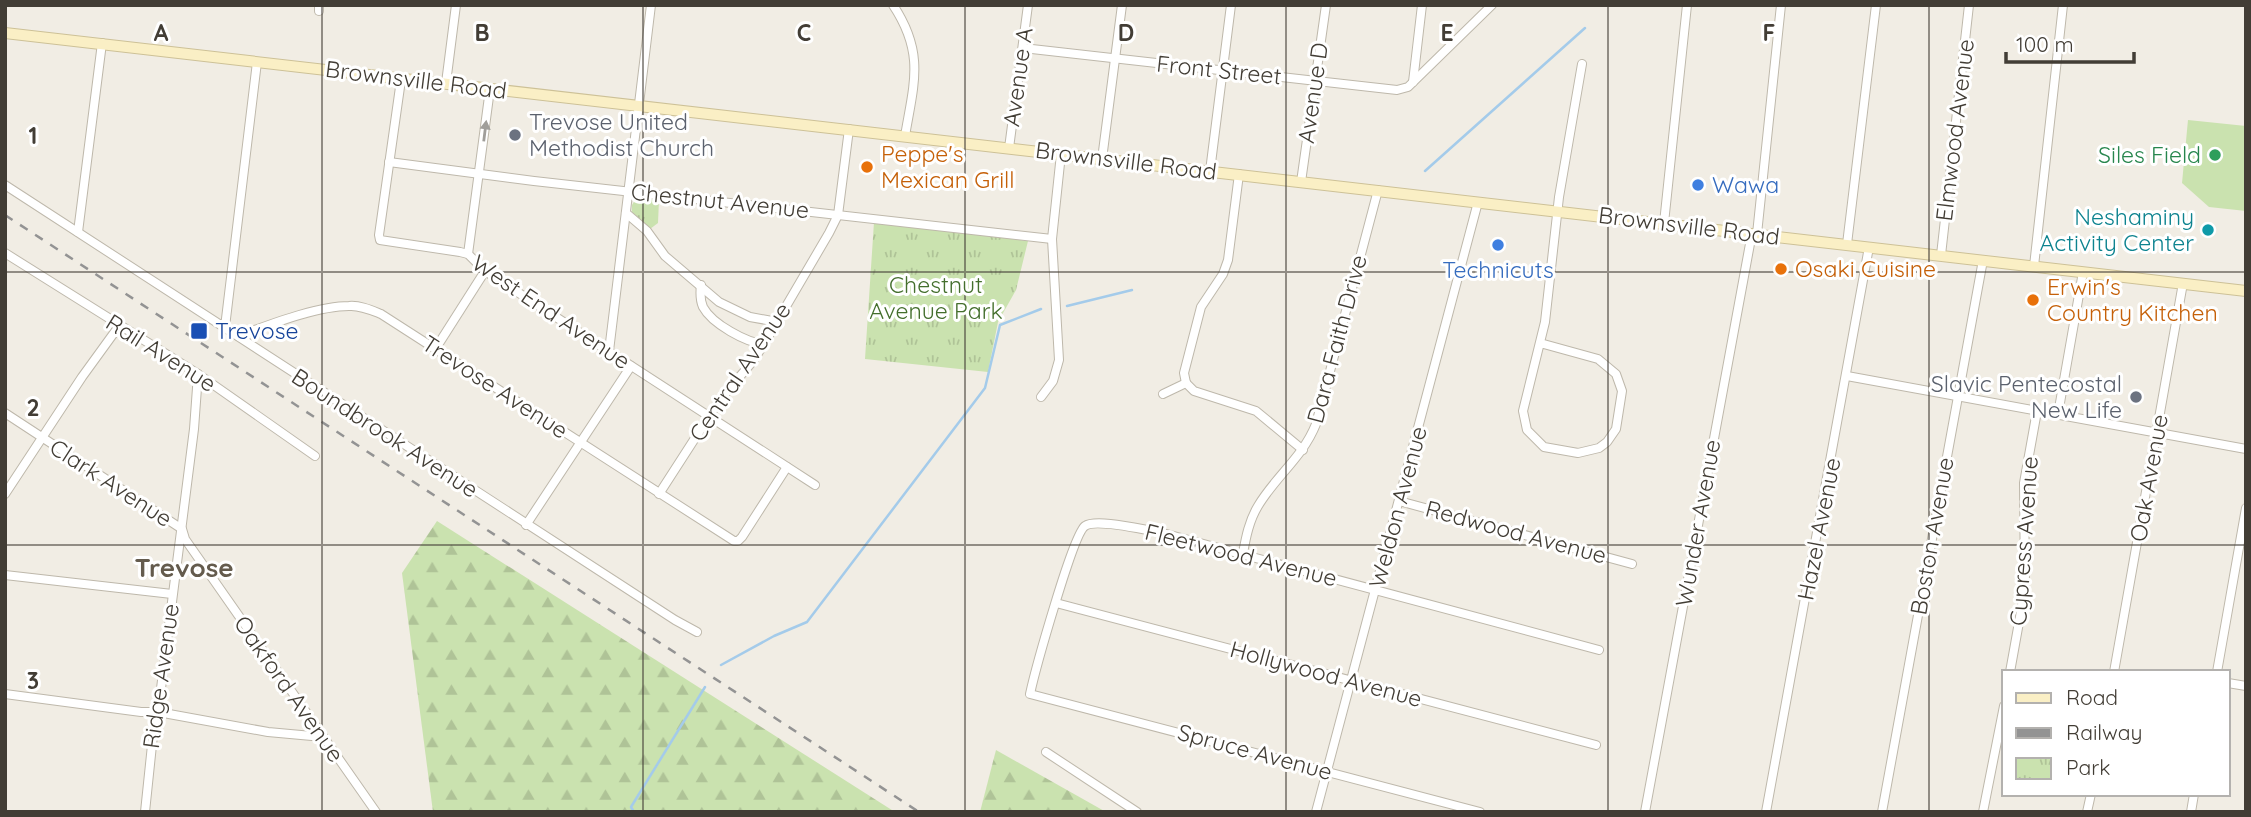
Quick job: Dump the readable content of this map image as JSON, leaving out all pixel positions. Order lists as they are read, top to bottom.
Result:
{
  "streets": {
    "street": [
      "Front Street",
      "Avenue A",
      "Brownsville Road",
      "Avenue D",
      "Elmwood Avenue",
      "Chestnut Avenue",
      "West End Avenue",
      "Dara Faith Drive",
      "Rail Avenue",
      "Central Avenue",
      "Trevose Avenue",
      "Boundbrook Avenue",
      "Oak Avenue",
      "Clark Avenue",
      "Weldon Avenue",
      "Wunder Avenue",
      "Hazel Avenue",
      "Redwood Avenue",
      "Boston Avenue",
      "Cypress Avenue",
      "Fleetwood Avenue",
      "Hollywood Avenue",
      "Ridge Avenue",
      "Oakford Avenue",
      "Spruce Avenue"
    ]
  },
  "crossings": [
    ["Front Street", "Avenue A"],
    ["Front Street", "Avenue D"],
    ["Avenue A", "Brownsville Road"],
    ["Brownsville Road", "Avenue D"],
    ["Brownsville Road", "Elmwood Avenue"],
    ["Brownsville Road", "Dara Faith Drive"],
    ["Brownsville Road", "Central Avenue"],
    ["Brownsville Road", "Oak Avenue"],
    ["Brownsville Road", "Weldon Avenue"],
    ["Brownsville Road", "Wunder Avenue"],
    ["Brownsville Road", "Hazel Avenue"],
    ["Brownsville Road", "Boston Avenue"],
    ["Chestnut Avenue", "West End Avenue"],
    ["Chestnut Avenue", "Central Avenue"],
    ["West End Avenue", "Central Avenue"],
    ["West End Avenue", "Trevose Avenue"],
    ["Dara Faith Drive", "Fleetwood Avenue"],
    ["Rail Avenue", "Ridge Avenue"],
    ["Central Avenue", "Trevose Avenue"],
    ["Trevose Avenue", "Boundbrook Avenue"],
    ["Clark Avenue", "Ridge Avenue"],
    ["Clark Avenue", "Oakford Avenue"],
    ["Weldon Avenue", "Redwood Avenue"],
    ["Weldon Avenue", "Fleetwood Avenue"],
    ["Weldon Avenue", "Hollywood Avenue"],
    ["Weldon Avenue", "Spruce Avenue"],
    ["Fleetwood Avenue", "Hollywood Avenue"],
    ["Fleetwood Avenue", "Spruce Avenue"],
    ["Hollywood Avenue", "Spruce Avenue"],
    ["Ridge Avenue", "Oakford Avenue"]
  ],
  "districts": ["Trevose"],
  "parks": ["Chestnut Avenue Park"],
  "places": {
    "other": [
      "Trevose United Methodist Church",
      "Siles Field",
      "Peppe's Mexican Grill",
      "Wawa",
      "Neshaminy Activity Center",
      "Technicuts",
      "Osaki Cuisine",
      "Erwin's Country Kitchen",
      "Slavic Pentecostal New Life"
    ],
    "transit": ["Trevose"]
  },
  "legend": ["Road", "Railway", "Park"],
  "scale_bar": "100 m",
  "grid": {
    "columns": [
      "A",
      "B",
      "C",
      "D",
      "E",
      "F"
    ],
    "rows": ["1", "2", "3"]
  }
}
